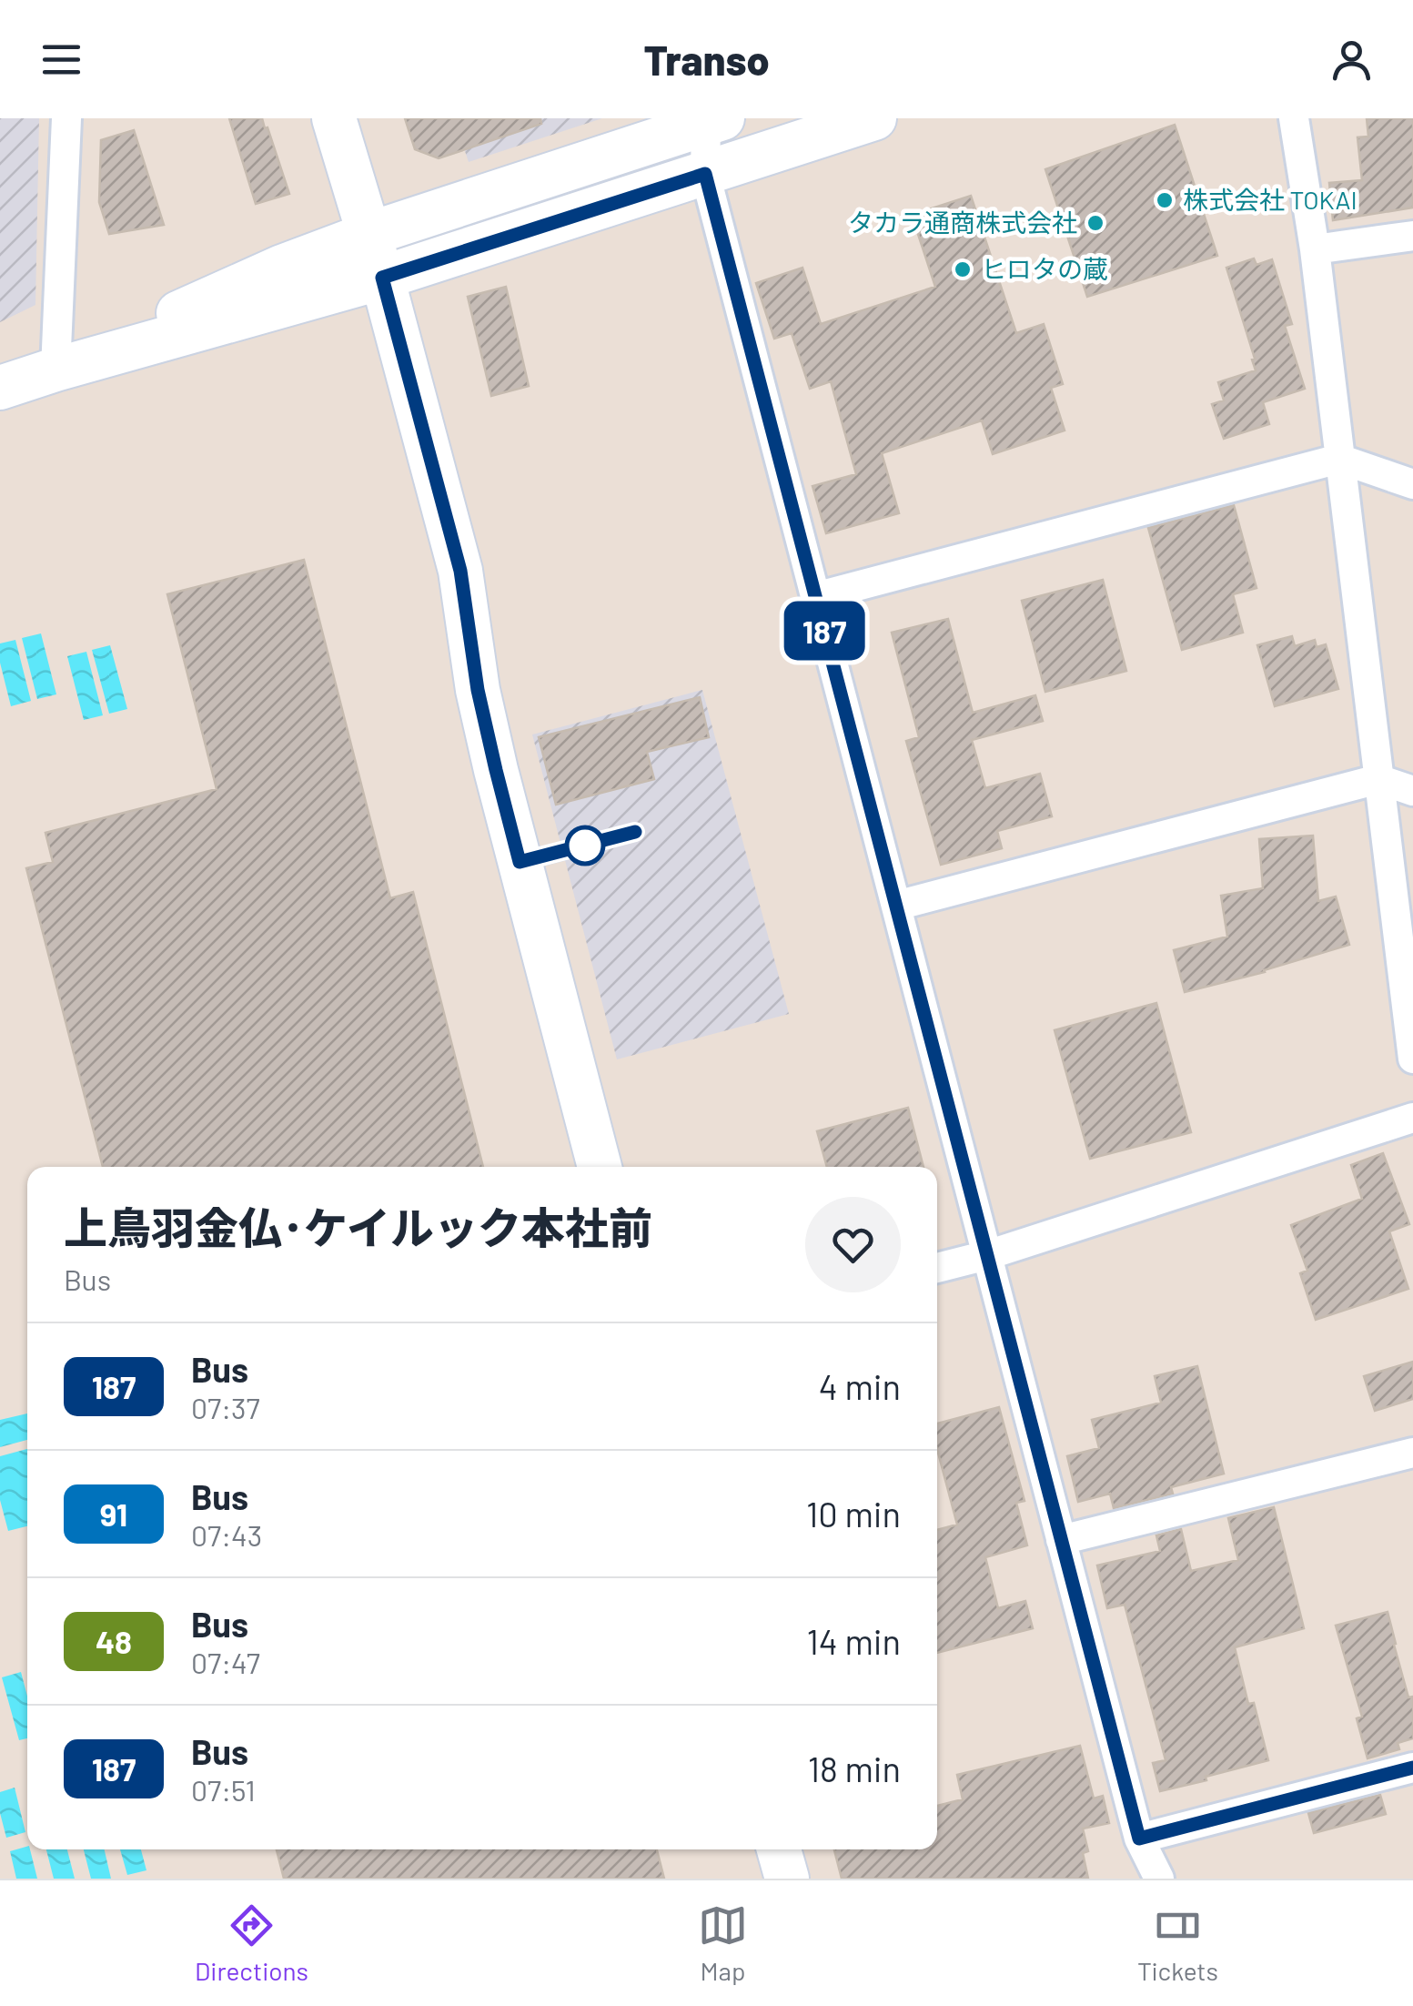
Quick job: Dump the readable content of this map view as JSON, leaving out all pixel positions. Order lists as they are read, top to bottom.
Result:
{
  "places": ["株式会社 TOKAI", "タカラ通商株式会社", "ヒロタの蔵"],
  "lines": ["bus line 187"],
  "page": {
    "header": "Transo",
    "on_map": "187",
    "heading": ["上鳥羽金仏･ケイルック本社前", "Bus"],
    "list": [
      {
        "mark": "187",
        "name": "Bus",
        "note": "07:37",
        "value": "4 min"
      },
      {
        "mark": "91",
        "name": "Bus",
        "note": "07:43",
        "value": "10 min"
      },
      {
        "mark": "48",
        "name": "Bus",
        "note": "07:47",
        "value": "14 min"
      },
      {
        "mark": "187",
        "name": "Bus",
        "note": "07:51",
        "value": "18 min"
      }
    ],
    "tabs": ["Directions", "Map", "Tickets"]
  }
}
